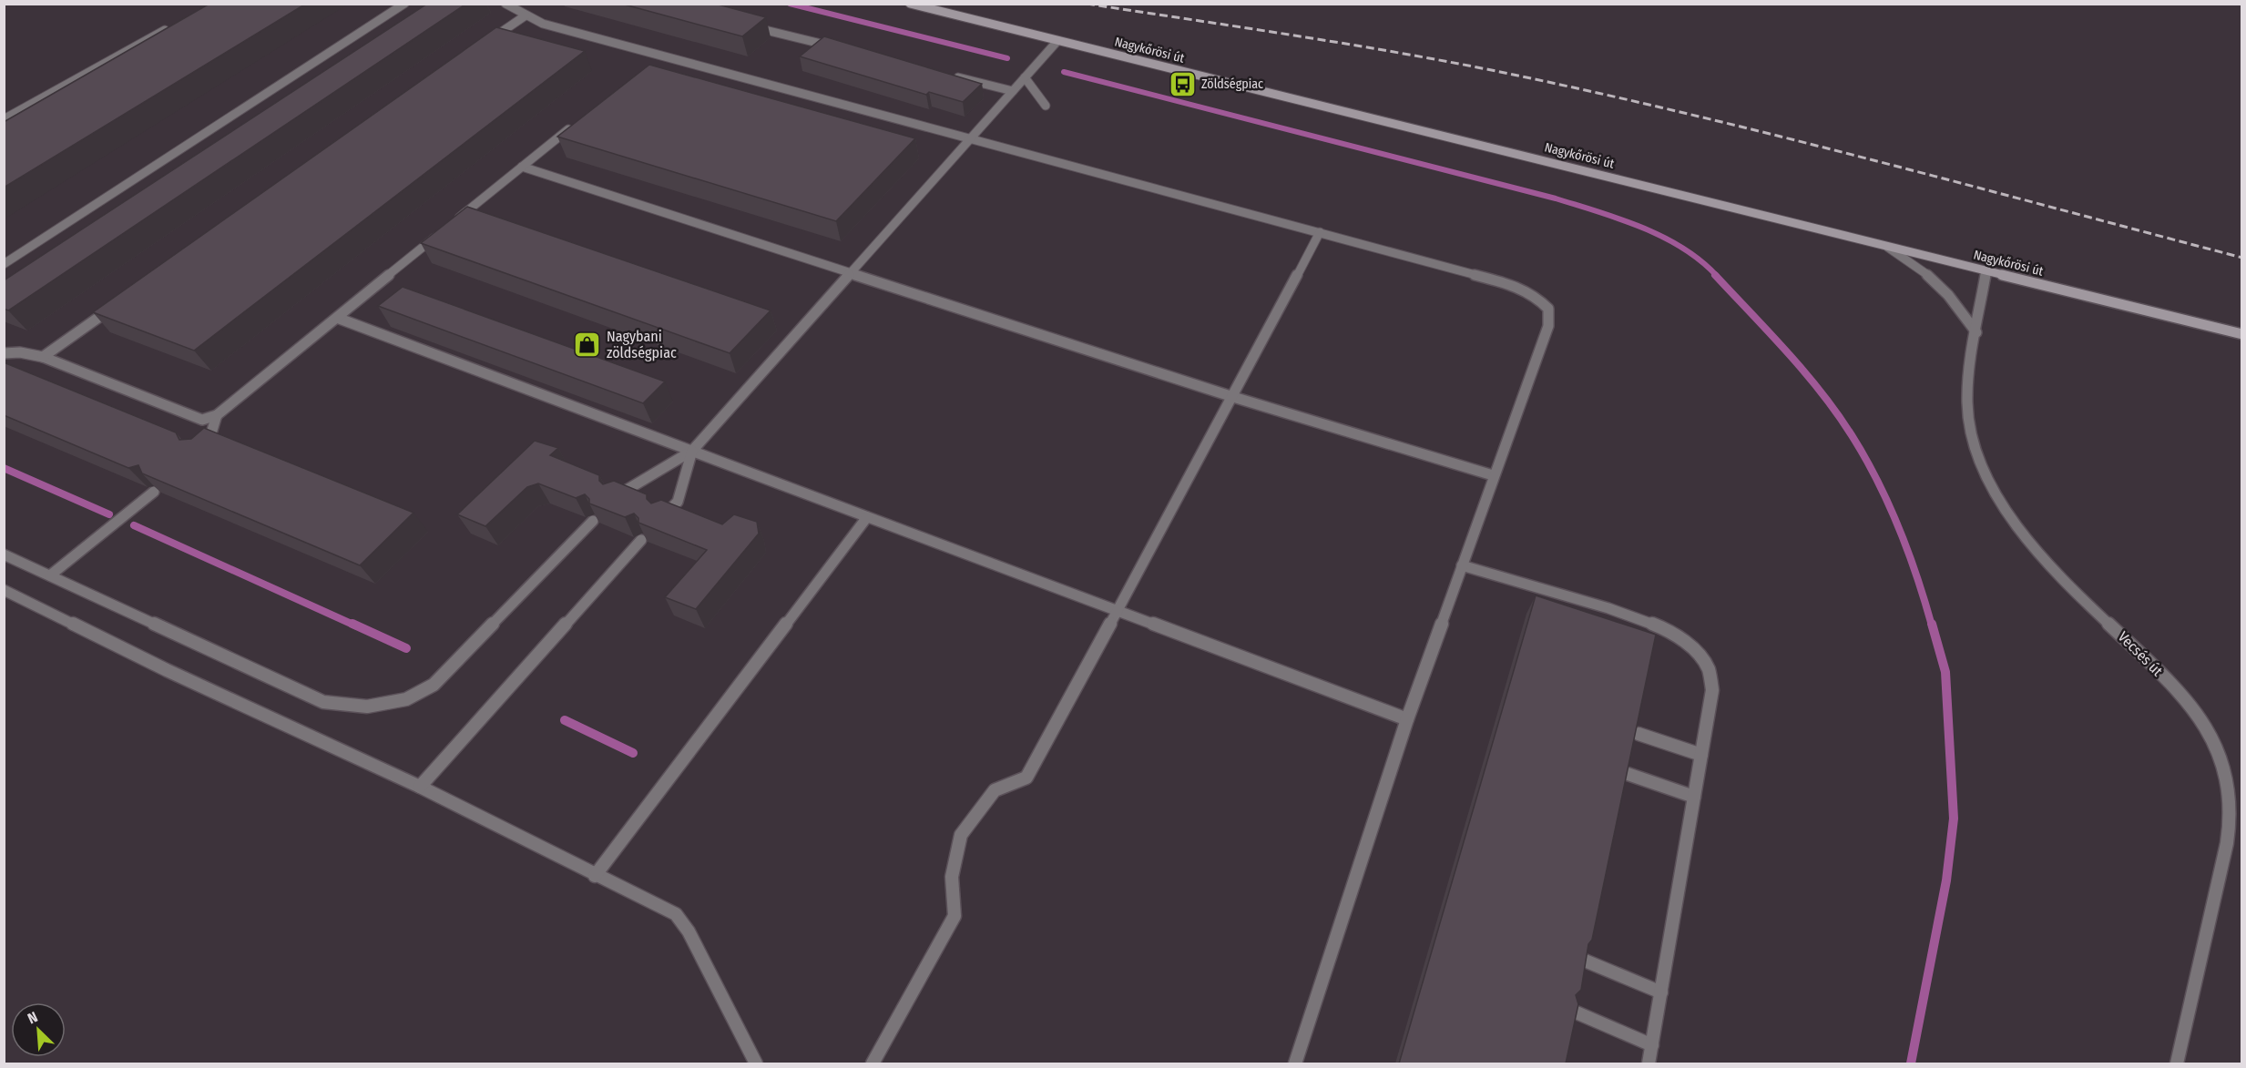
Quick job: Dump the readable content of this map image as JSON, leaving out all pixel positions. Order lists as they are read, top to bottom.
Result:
{
  "streets": {
    "main road": ["Nagykőrösi út"],
    "street": ["Vecsés út"]
  },
  "crossings": [
    ["Nagykőrösi út", "Vecsés út"]
  ],
  "places": {
    "bus stop": ["Zöldségpiac"],
    "shop": ["Nagybani zöldségpiac"]
  },
  "north": "top left"
}
